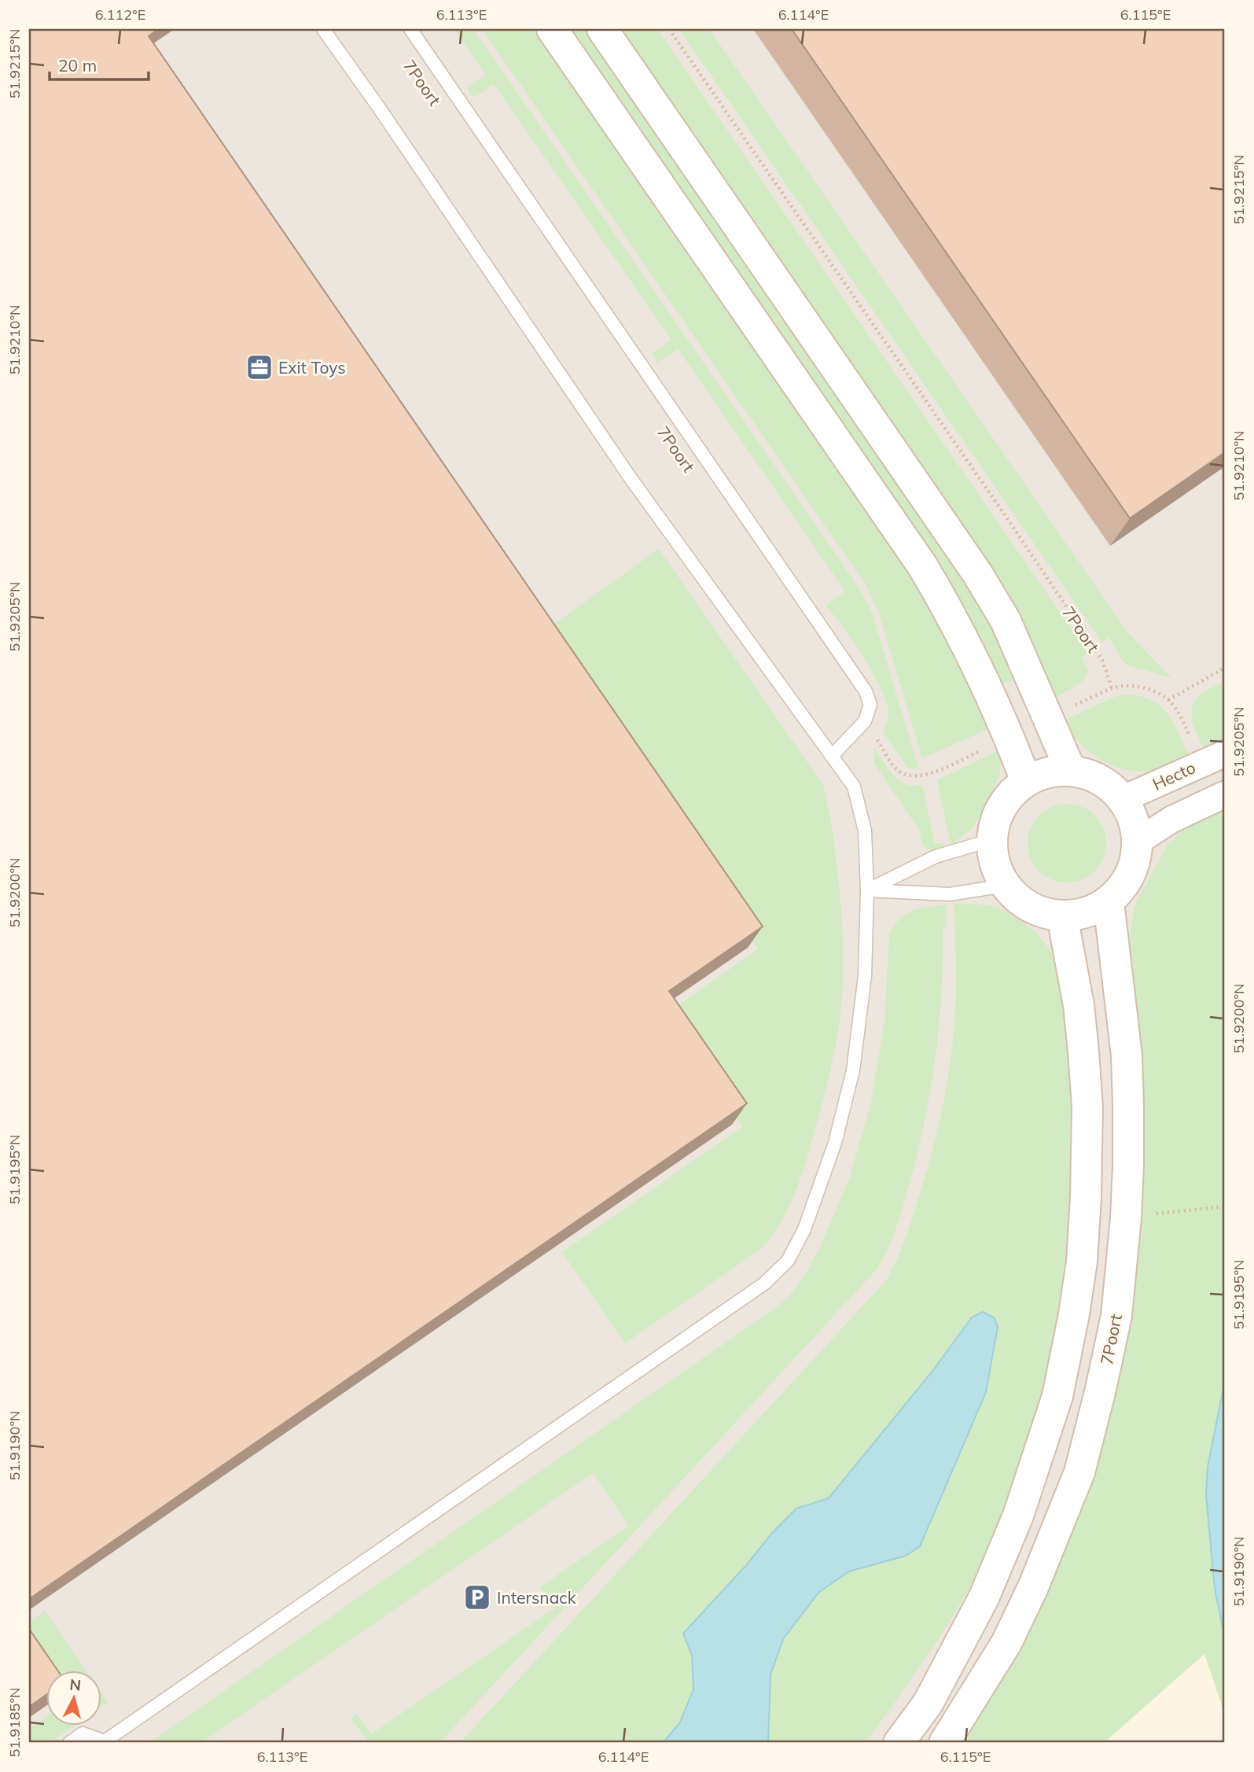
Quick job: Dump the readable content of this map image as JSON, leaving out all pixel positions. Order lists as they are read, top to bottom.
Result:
{
  "streets": {
    "street": ["7Poort", "Hecto"]
  },
  "crossings": [
    ["7Poort", "Hecto"]
  ],
  "places": {
    "office": ["Exit Toys"],
    "parking": ["Intersnack"]
  },
  "scale_bar": "20 m",
  "north": "top",
  "coordinates": [
    "6.112°E",
    "6.113°E",
    "6.114°E",
    "6.115°E",
    "51.9215°N",
    "51.9210°N",
    "51.9205°N",
    "51.9200°N",
    "51.9195°N",
    "51.9190°N",
    "51.9185°N"
  ]
}
